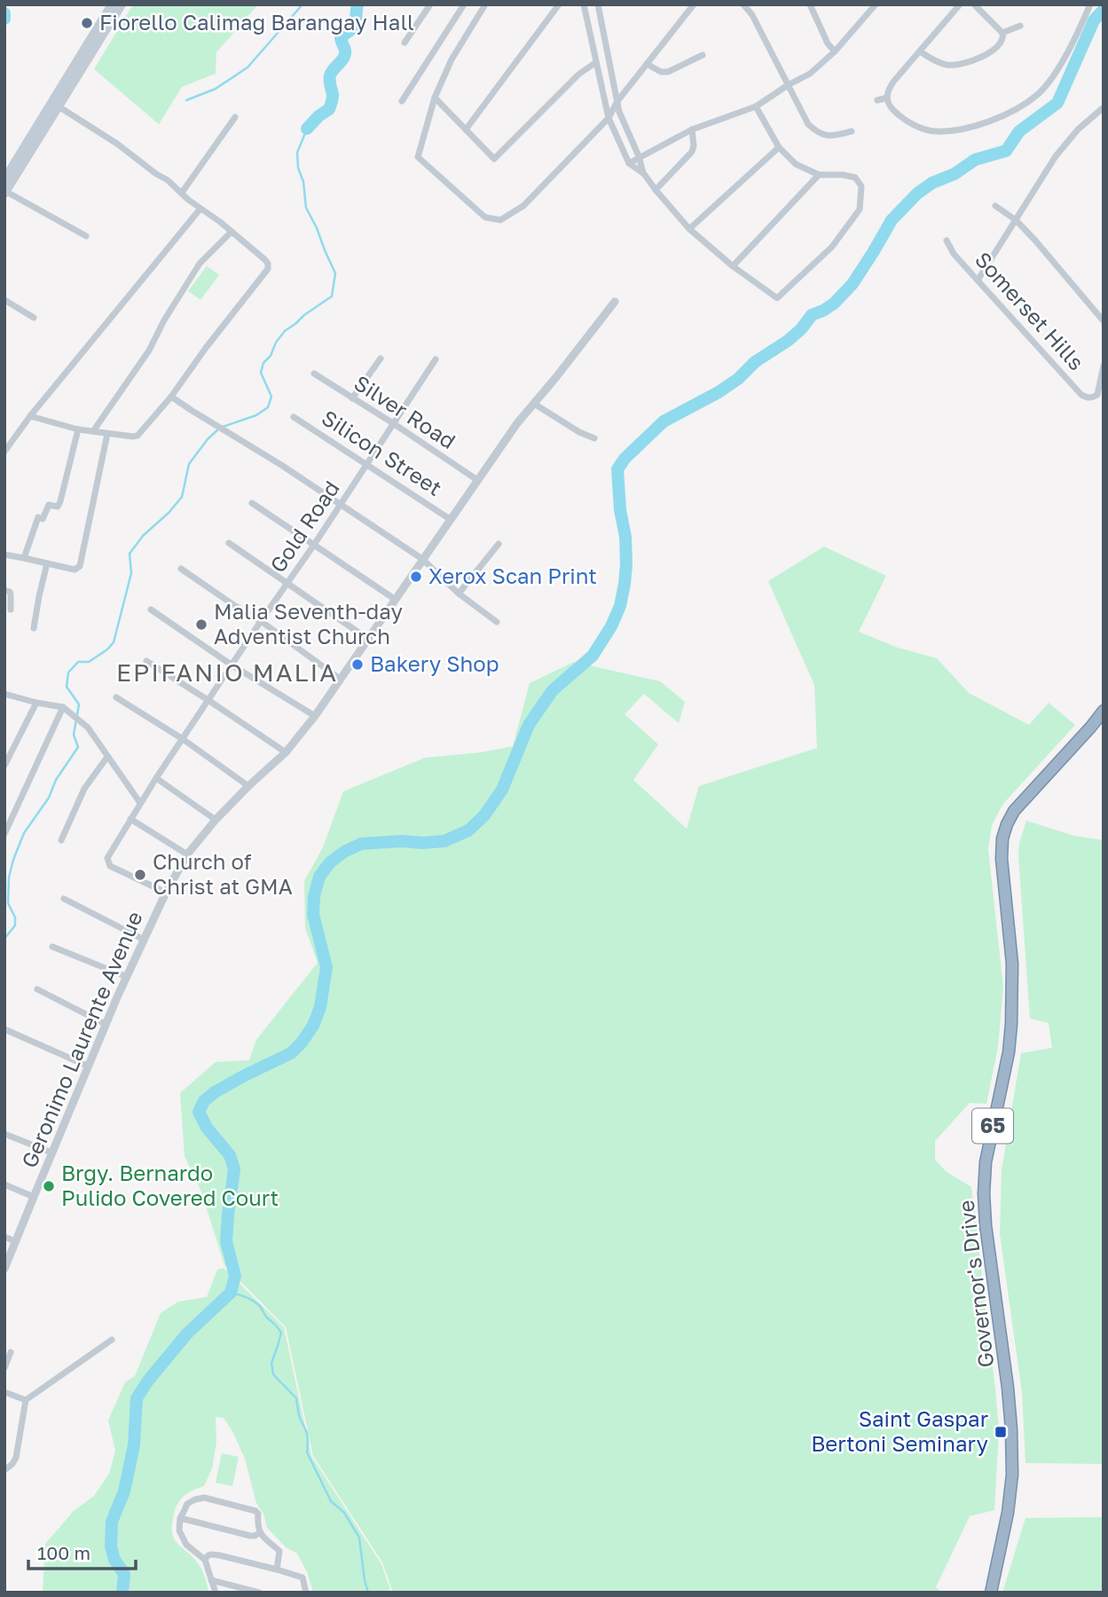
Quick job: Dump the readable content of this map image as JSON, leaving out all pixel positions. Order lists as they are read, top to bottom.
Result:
{
  "streets": {
    "highway": ["65", "Governor's Drive"],
    "street": [
      "Somerset Hills",
      "Silver Road",
      "Silicon Street",
      "Gold Road",
      "Geronimo Laurente Avenue"
    ]
  },
  "crossings": [
    ["Silver Road", "Gold Road"],
    ["Silver Road", "Geronimo Laurente Avenue"],
    ["Silicon Street", "Gold Road"],
    ["Silicon Street", "Geronimo Laurente Avenue"]
  ],
  "districts": ["EPIFANIO MALIA"],
  "places": {
    "other": [
      "Fiorello Calimag Barangay Hall",
      "Xerox Scan Print",
      "Malia Seventh-day Adventist Church",
      "Bakery Shop",
      "Church of Christ at GMA",
      "Brgy. Bernardo Pulido Covered Court"
    ],
    "transit": ["Saint Gaspar Bertoni Seminary"]
  },
  "scale_bar": "100 m"
}
